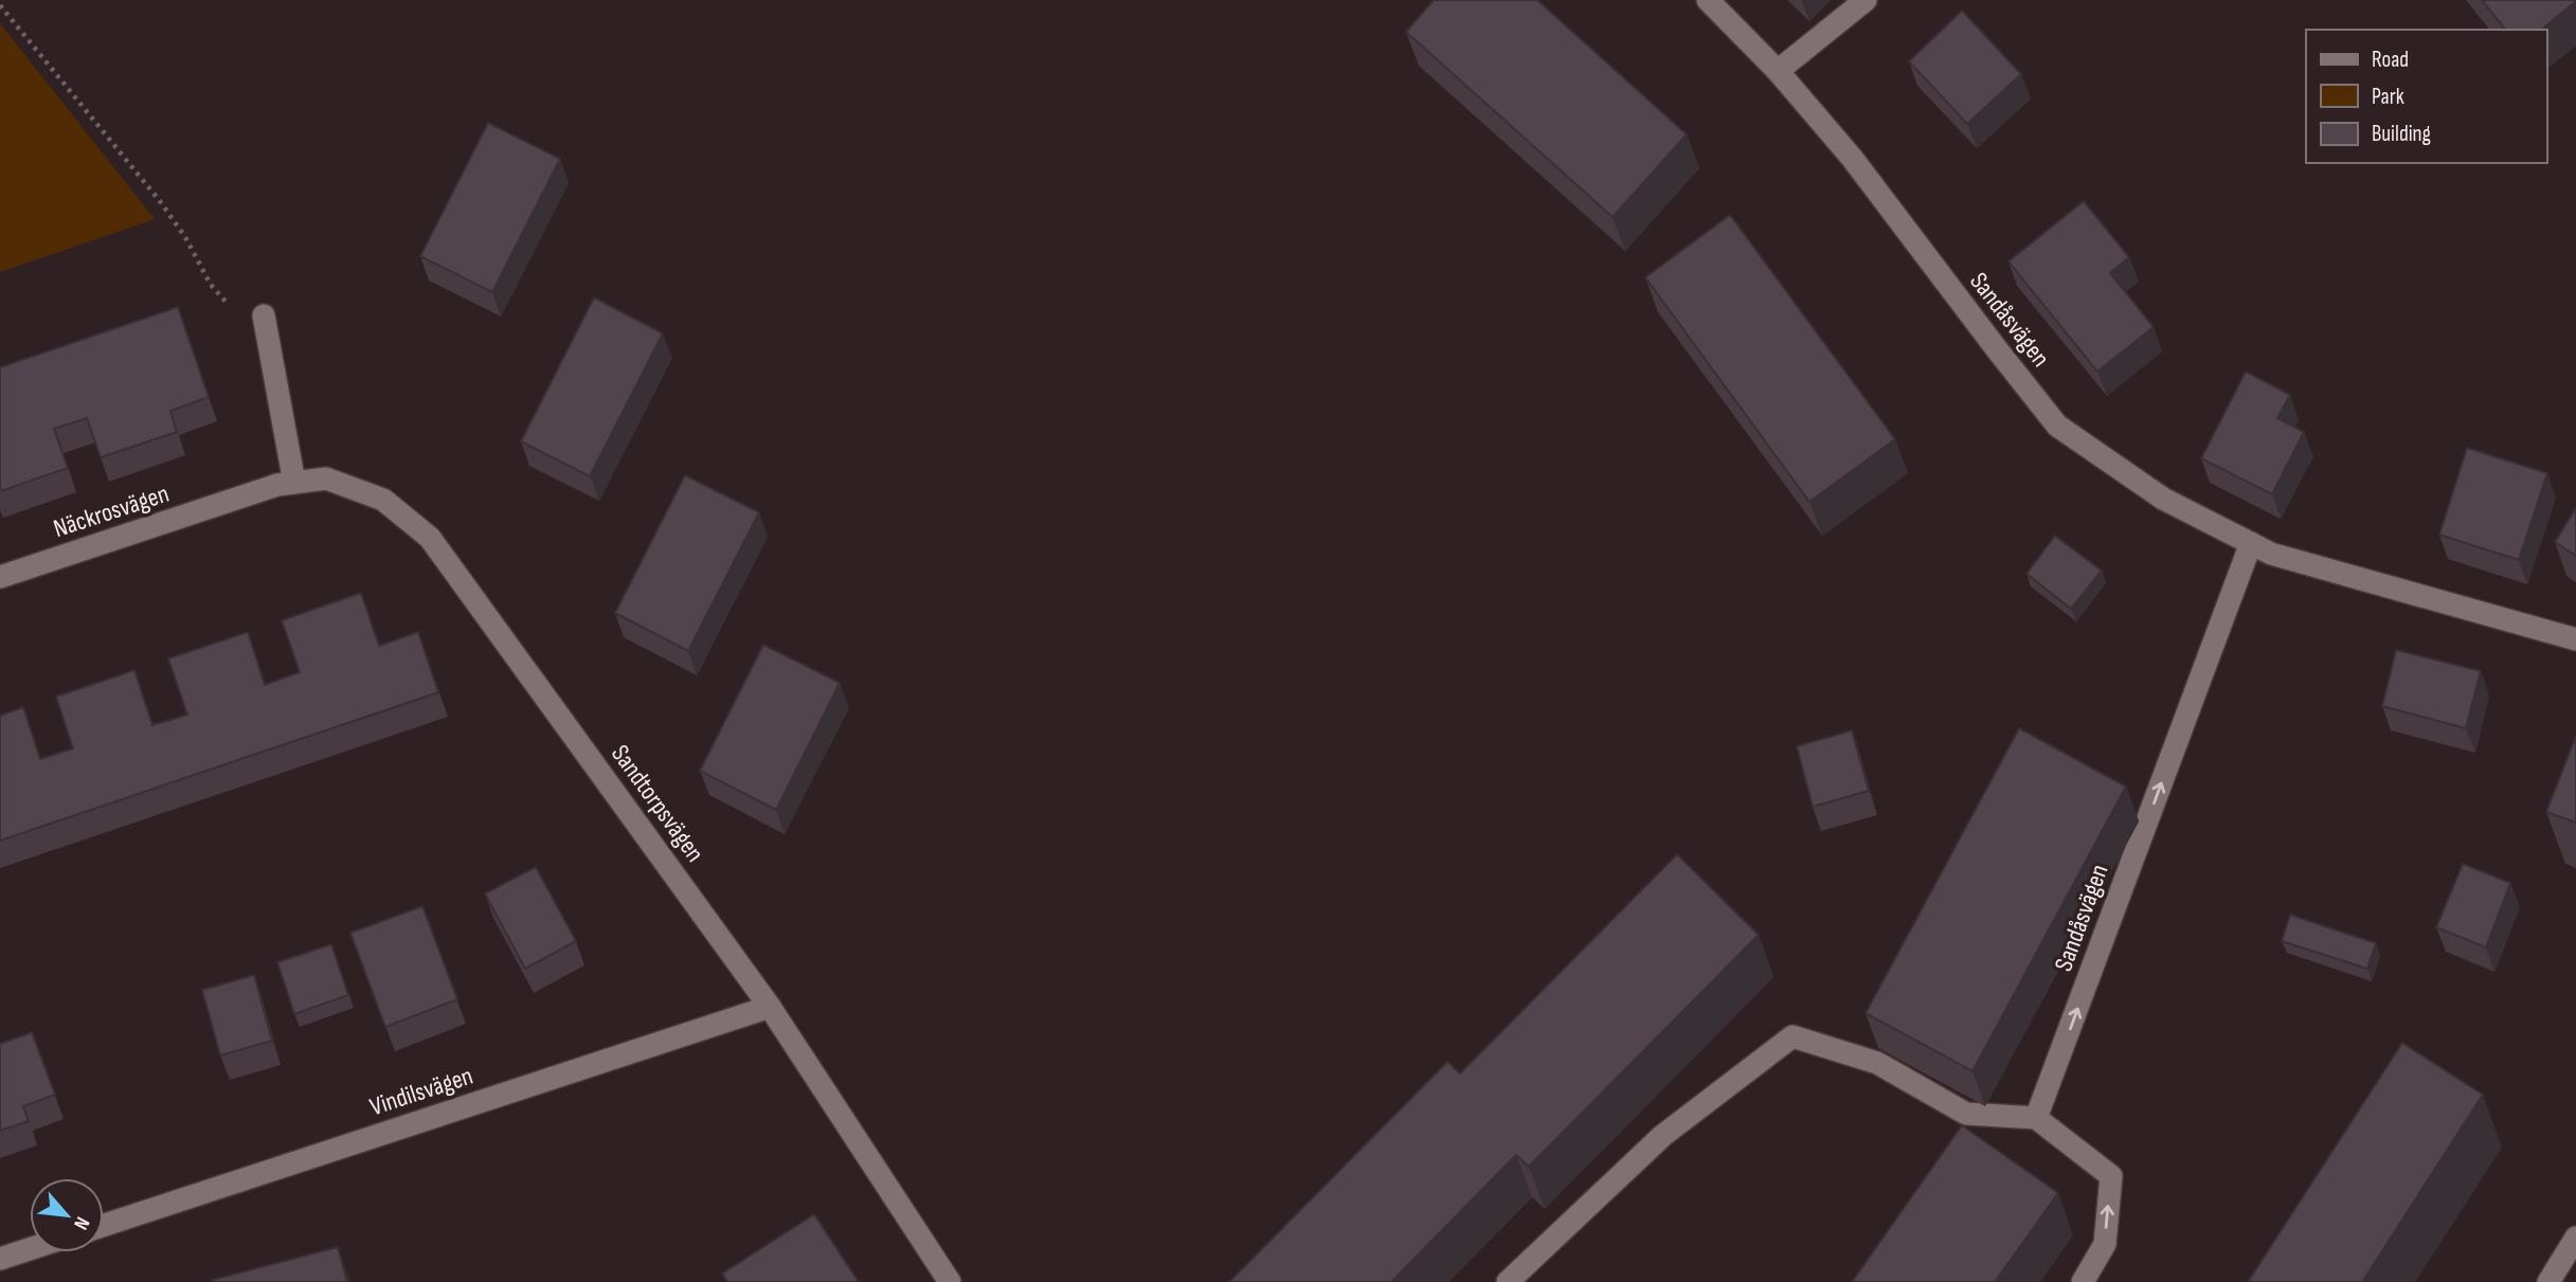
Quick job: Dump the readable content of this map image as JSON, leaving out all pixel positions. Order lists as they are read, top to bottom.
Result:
{
  "streets": {
    "street": [
      "Sandåsvägen",
      "Näckrosvägen",
      "Sandtorpsvägen",
      "Vindilsvägen"
    ]
  },
  "crossings": [
    ["Näckrosvägen", "Sandtorpsvägen"],
    ["Sandtorpsvägen", "Vindilsvägen"]
  ],
  "one_way": ["Sandåsvägen"],
  "legend": ["Road", "Park", "Building"],
  "north": "bottom right"
}
